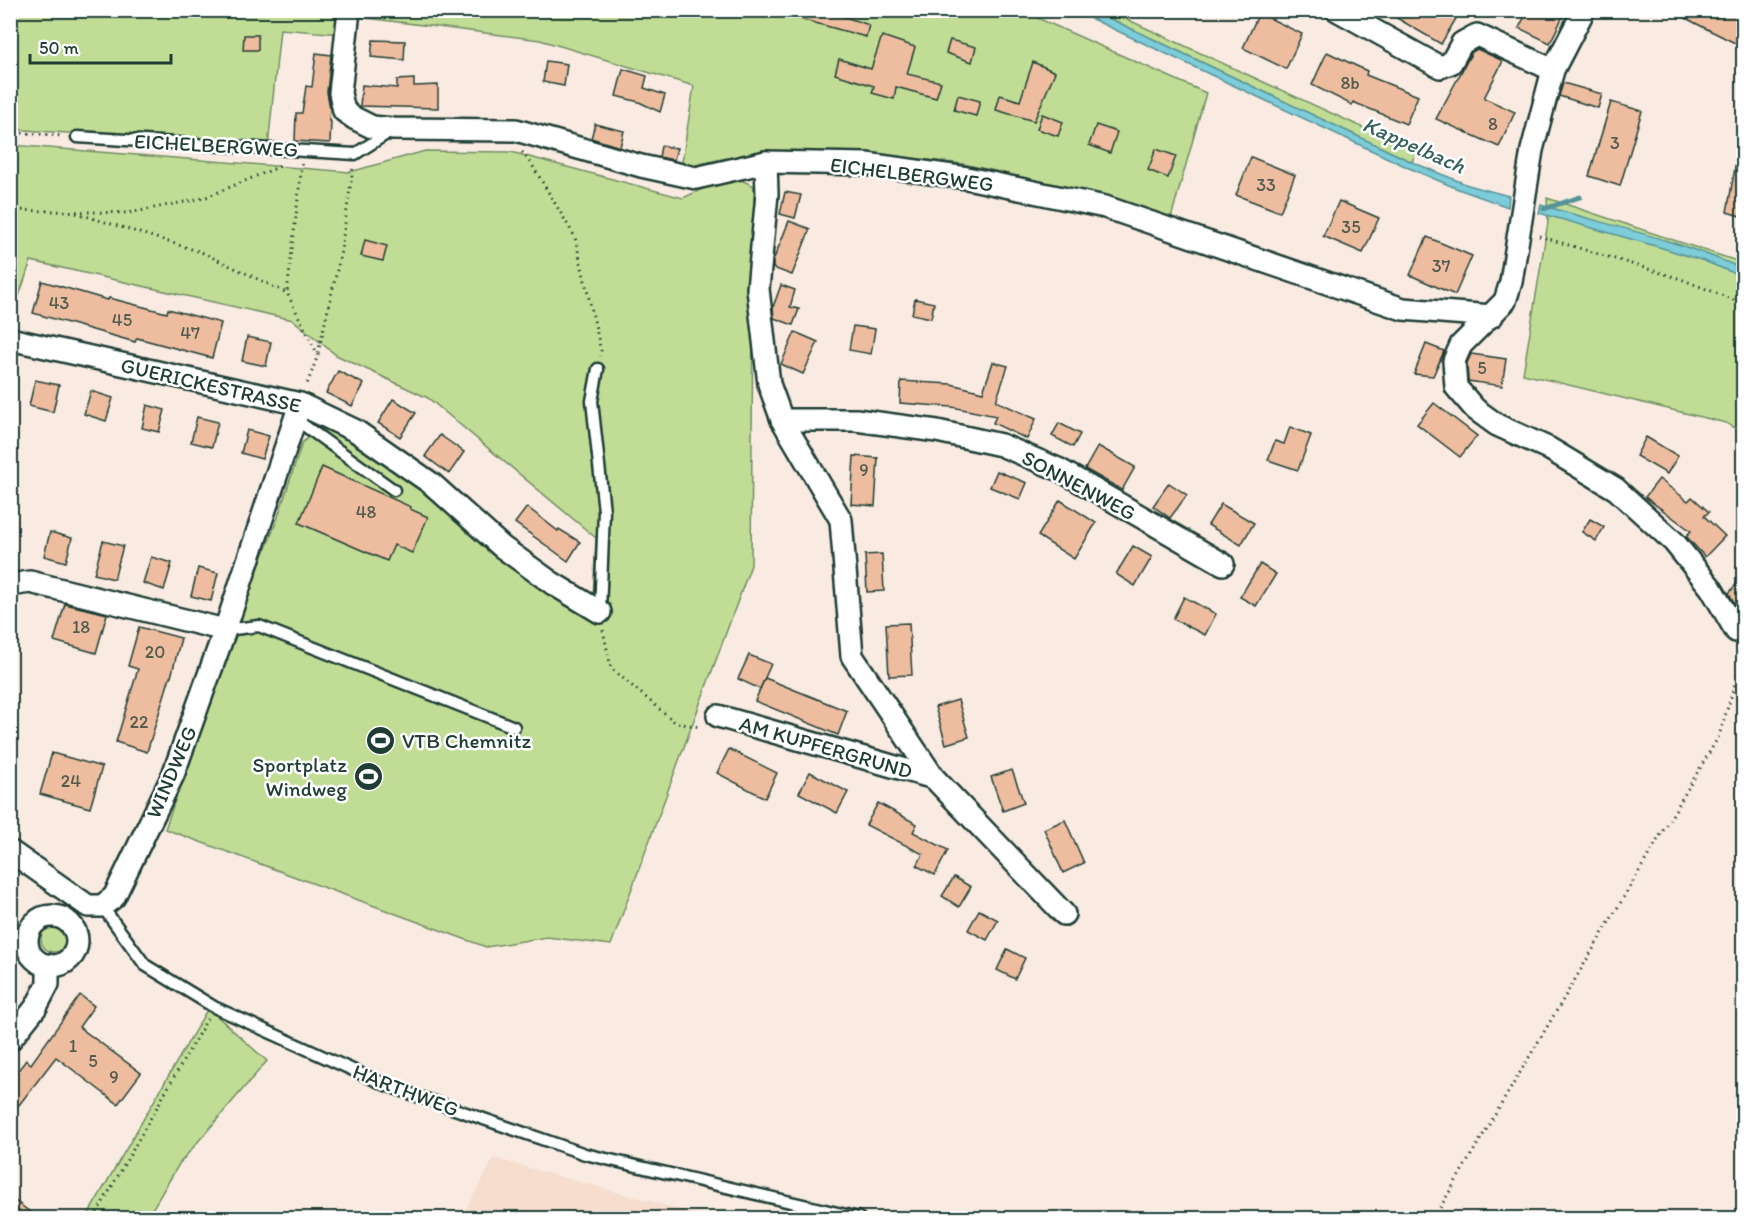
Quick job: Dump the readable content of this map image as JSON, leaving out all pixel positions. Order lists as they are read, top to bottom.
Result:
{
  "streets": {
    "street": [
      "EICHELBERGWEG",
      "GUERICKESTRASSE",
      "SONNENWEG",
      "AM KUPFERGRUND",
      "WINDWEG"
    ],
    "lane": ["HARTHWEG"]
  },
  "crossings": [
    ["EICHELBERGWEG", "AM KUPFERGRUND"],
    ["GUERICKESTRASSE", "WINDWEG"],
    ["SONNENWEG", "AM KUPFERGRUND"],
    ["WINDWEG", "HARTHWEG"]
  ],
  "water": ["Kappelbach"],
  "places": {
    "sports": ["VTB Chemnitz", "Sportplatz Windweg"]
  },
  "house_numbers": [
    "8b",
    "8",
    "3",
    "33",
    "35",
    "37",
    "43",
    "45",
    "47",
    "5",
    "9",
    "48",
    "18",
    "20",
    "22",
    "24",
    "1",
    "5",
    "9"
  ],
  "scale_bar": "50 m"
}
